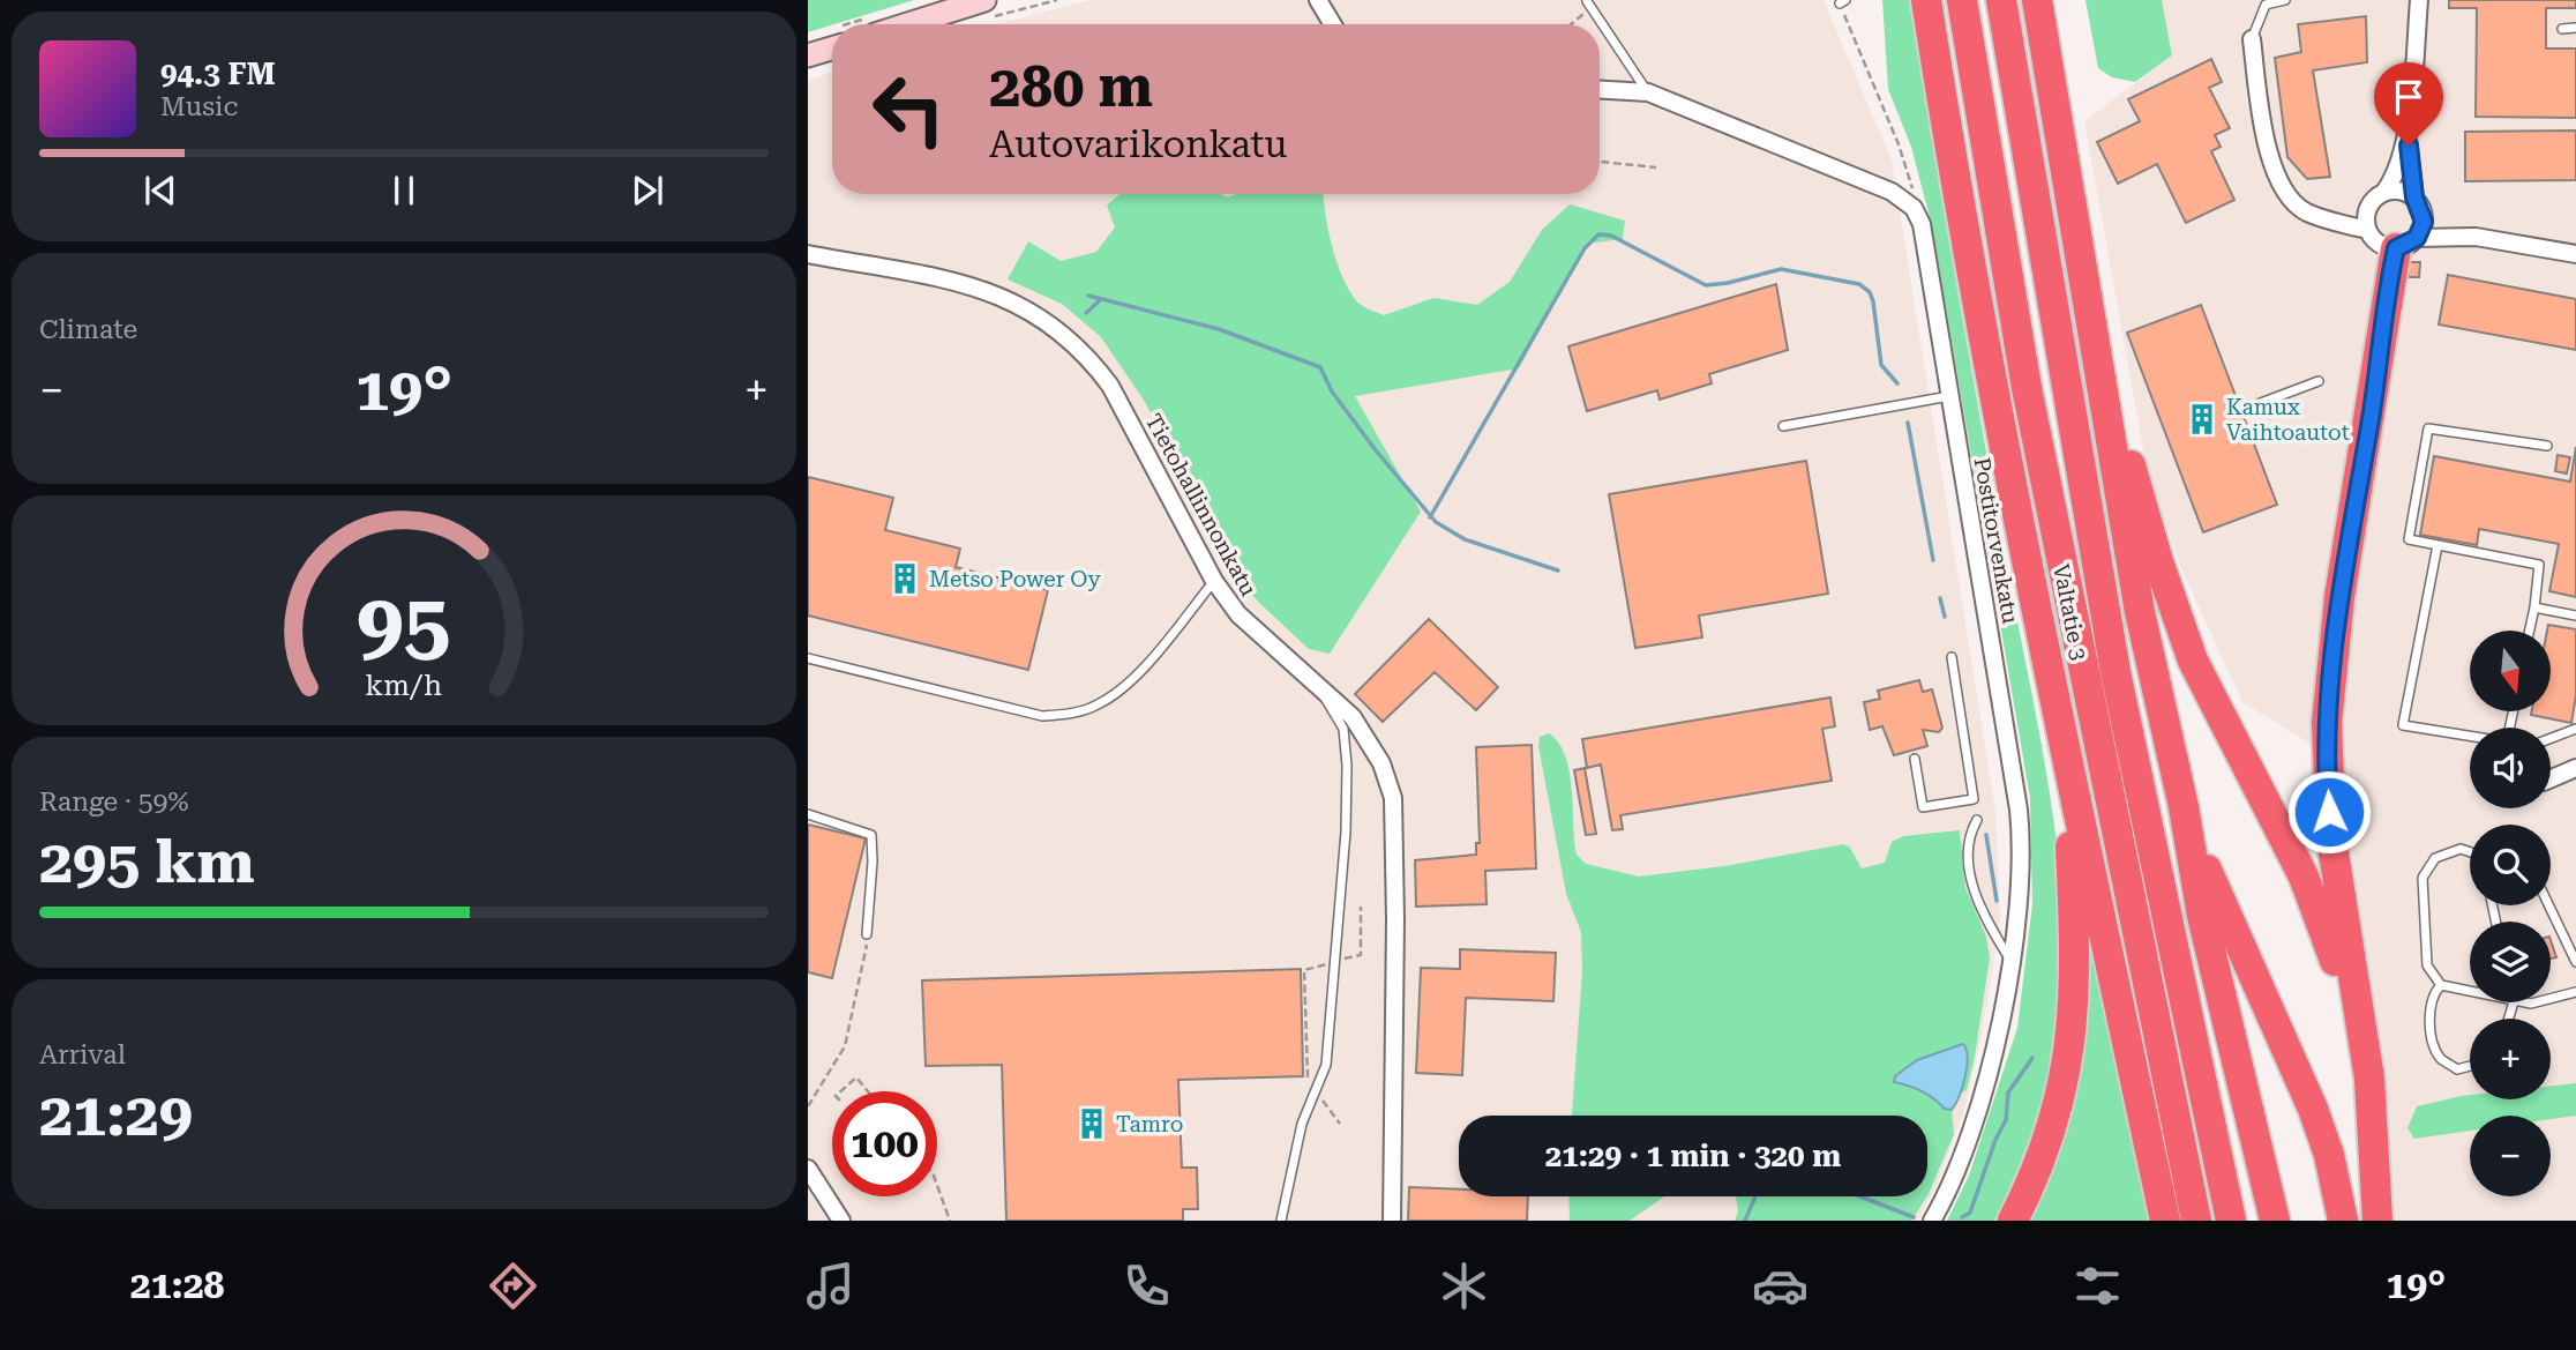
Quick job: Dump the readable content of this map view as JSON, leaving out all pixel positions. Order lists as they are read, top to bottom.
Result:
{
  "streets": {
    "highway": ["Valtatie 3"],
    "street": ["Tietohallinnonkatu", "Postitorvenkatu"]
  },
  "places": {
    "building": ["Kamux Vaihtoautot", "Metso Power Oy", "Tamro"]
  },
  "north": "bottom",
  "page": {
    "turn": ["280 m", "Autovarikonkatu"],
    "song": ["94.3 FM", "Music"],
    "tile": [
      "Climate",
      ["Range · 59%", "295 km"],
      ["Arrival", "21:29"]
    ],
    "heat": ["−", "19°", "+"],
    "map_buttons": ["+", "−"],
    "limit": "100",
    "trip": "21:29 · 1 min · 320 m",
    "tabs": ["21:28", "19°"],
    "gauge": ["95", "km/h"]
  }
}
